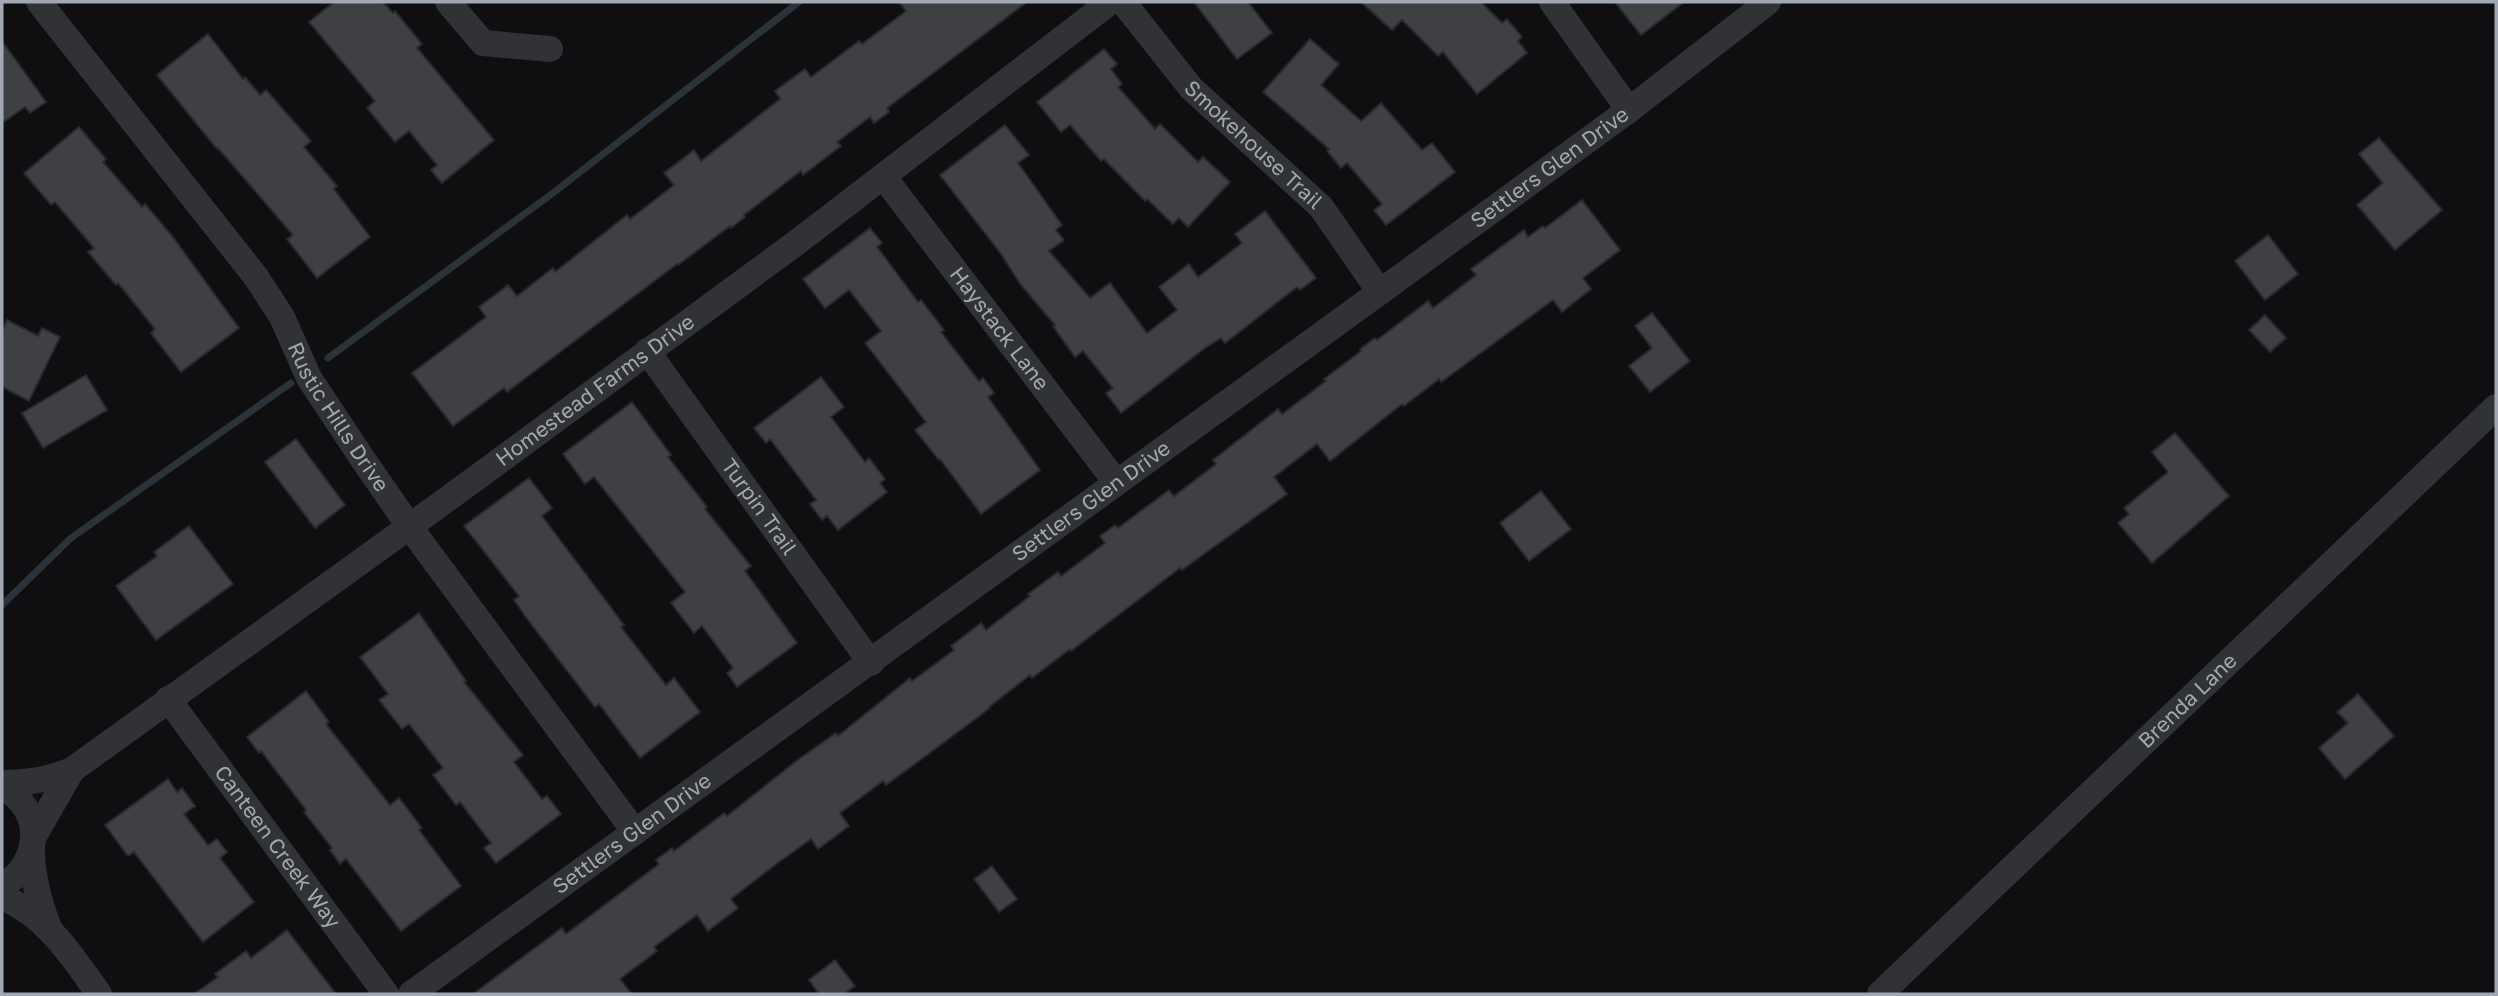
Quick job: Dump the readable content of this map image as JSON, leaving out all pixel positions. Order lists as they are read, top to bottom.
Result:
{
  "streets": {
    "street": [
      "Smokehouse Trail",
      "Settlers Glen Drive",
      "Haystack Lane",
      "Homestead Farms Drive",
      "Rustic Hills Drive",
      "Turpin Trail",
      "Brenda Lane",
      "Canteen Creek Way"
    ]
  },
  "crossings": [
    ["Smokehouse Trail", "Settlers Glen Drive"],
    ["Settlers Glen Drive", "Haystack Lane"],
    ["Settlers Glen Drive", "Rustic Hills Drive"],
    ["Settlers Glen Drive", "Turpin Trail"],
    ["Haystack Lane", "Homestead Farms Drive"],
    ["Homestead Farms Drive", "Rustic Hills Drive"],
    ["Homestead Farms Drive", "Turpin Trail"],
    ["Homestead Farms Drive", "Canteen Creek Way"]
  ]
}
